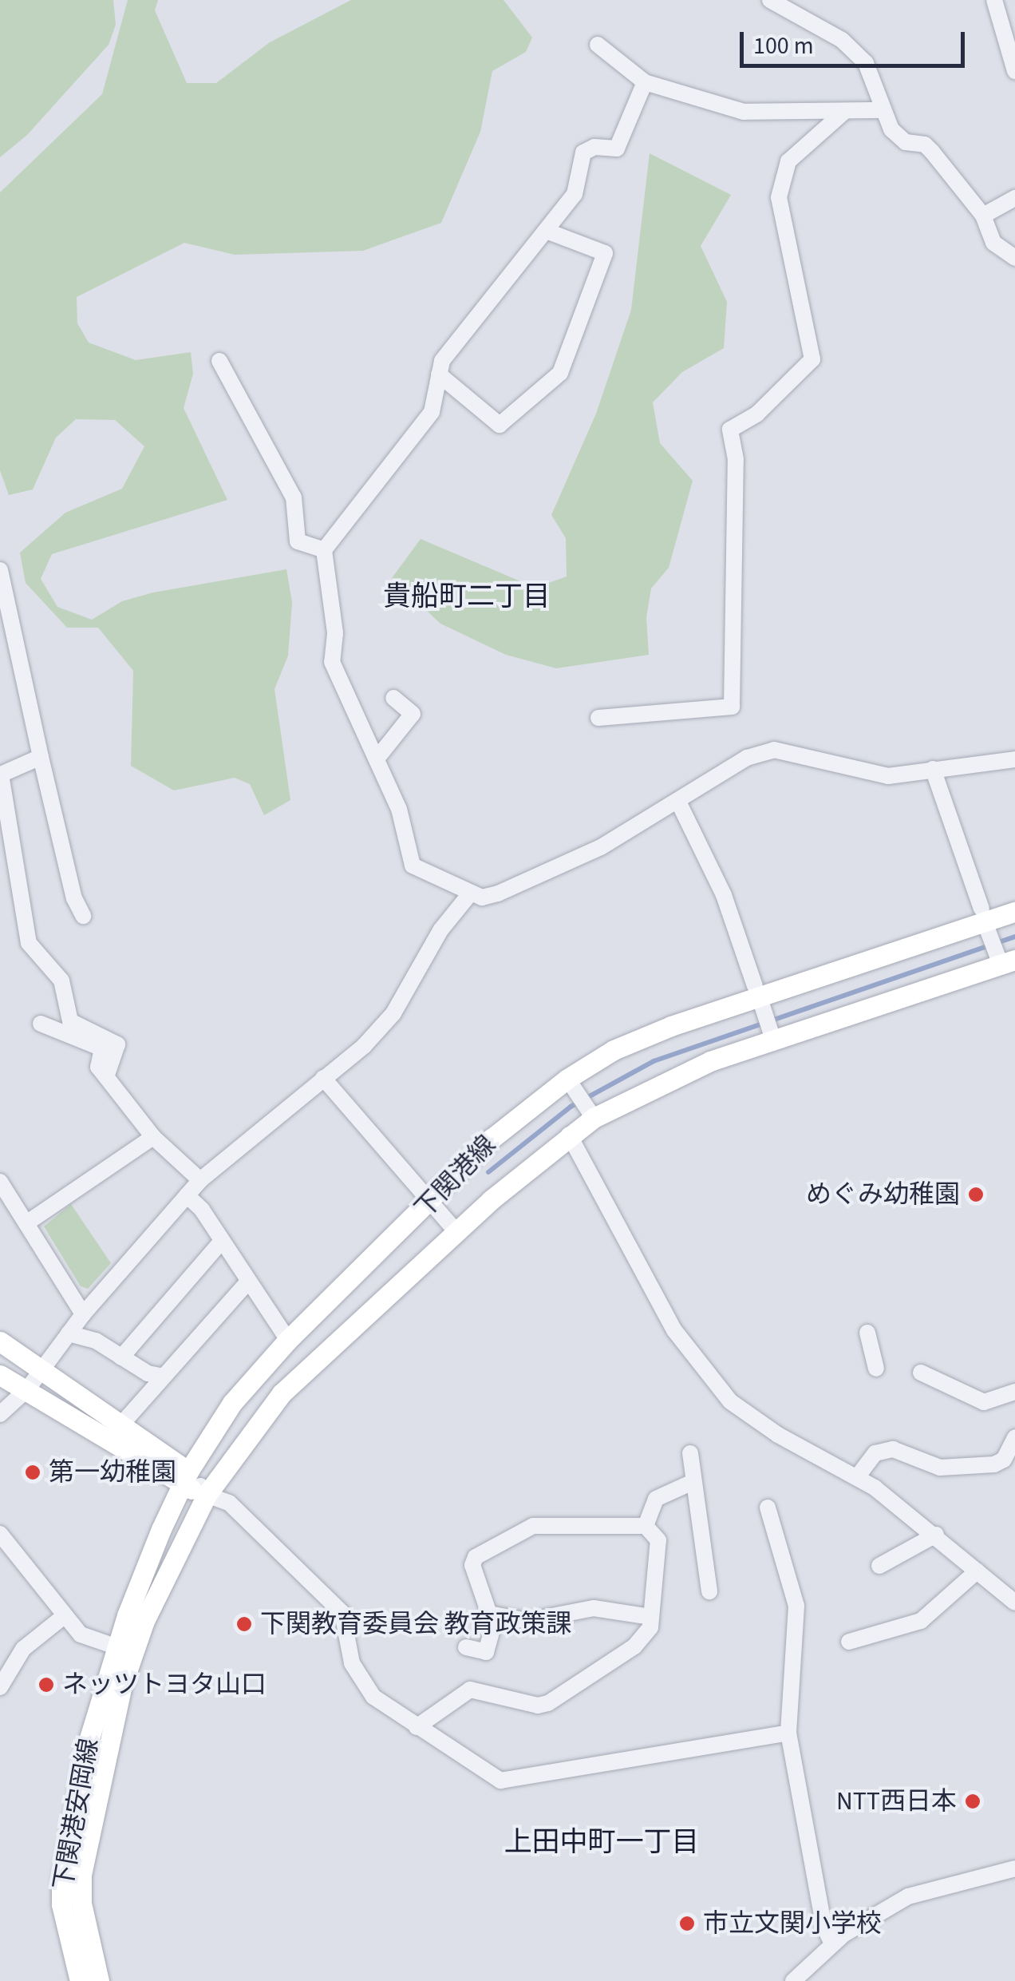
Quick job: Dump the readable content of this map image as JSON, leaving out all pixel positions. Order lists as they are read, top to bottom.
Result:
{
  "streets": {
    "main road": ["下関港線", "下関港安岡線"]
  },
  "crossings": [
    ["下関港線", "下関港安岡線"]
  ],
  "districts": ["貴船町二丁目", "上田中町一丁目"],
  "places": [
    "めぐみ幼稚園",
    "第一幼稚園",
    "下関教育委員会 教育政策課",
    "ネッツトヨタ山口",
    "NTT西日本",
    "市立文関小学校"
  ],
  "scale_bar": "100 m"
}
